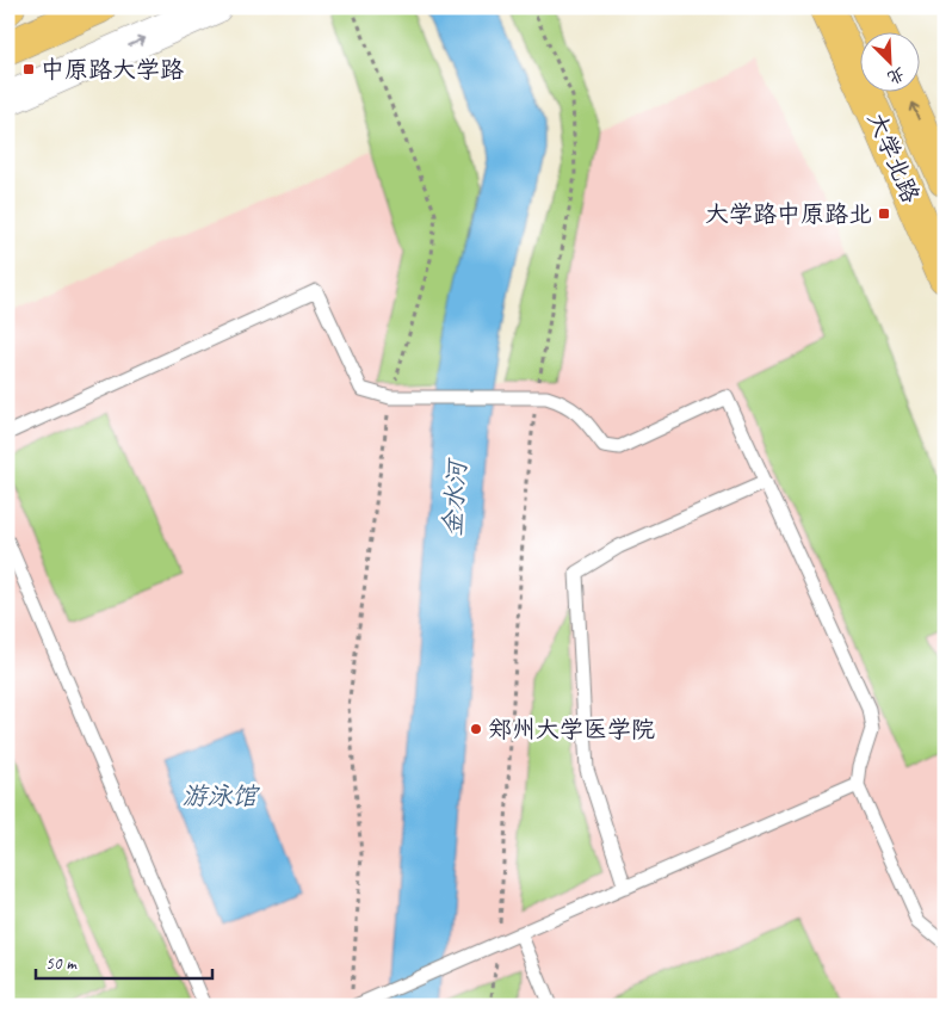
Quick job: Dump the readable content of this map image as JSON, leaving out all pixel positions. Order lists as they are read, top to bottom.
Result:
{
  "streets": {
    "main road": ["大学北路"]
  },
  "water": ["金水河", "游泳馆"],
  "places": {
    "transit": ["中原路大学路", "大学路中原路北"],
    "other": ["郑州大学医学院"]
  },
  "scale_bar": "50 m",
  "north": "bottom right"
}
